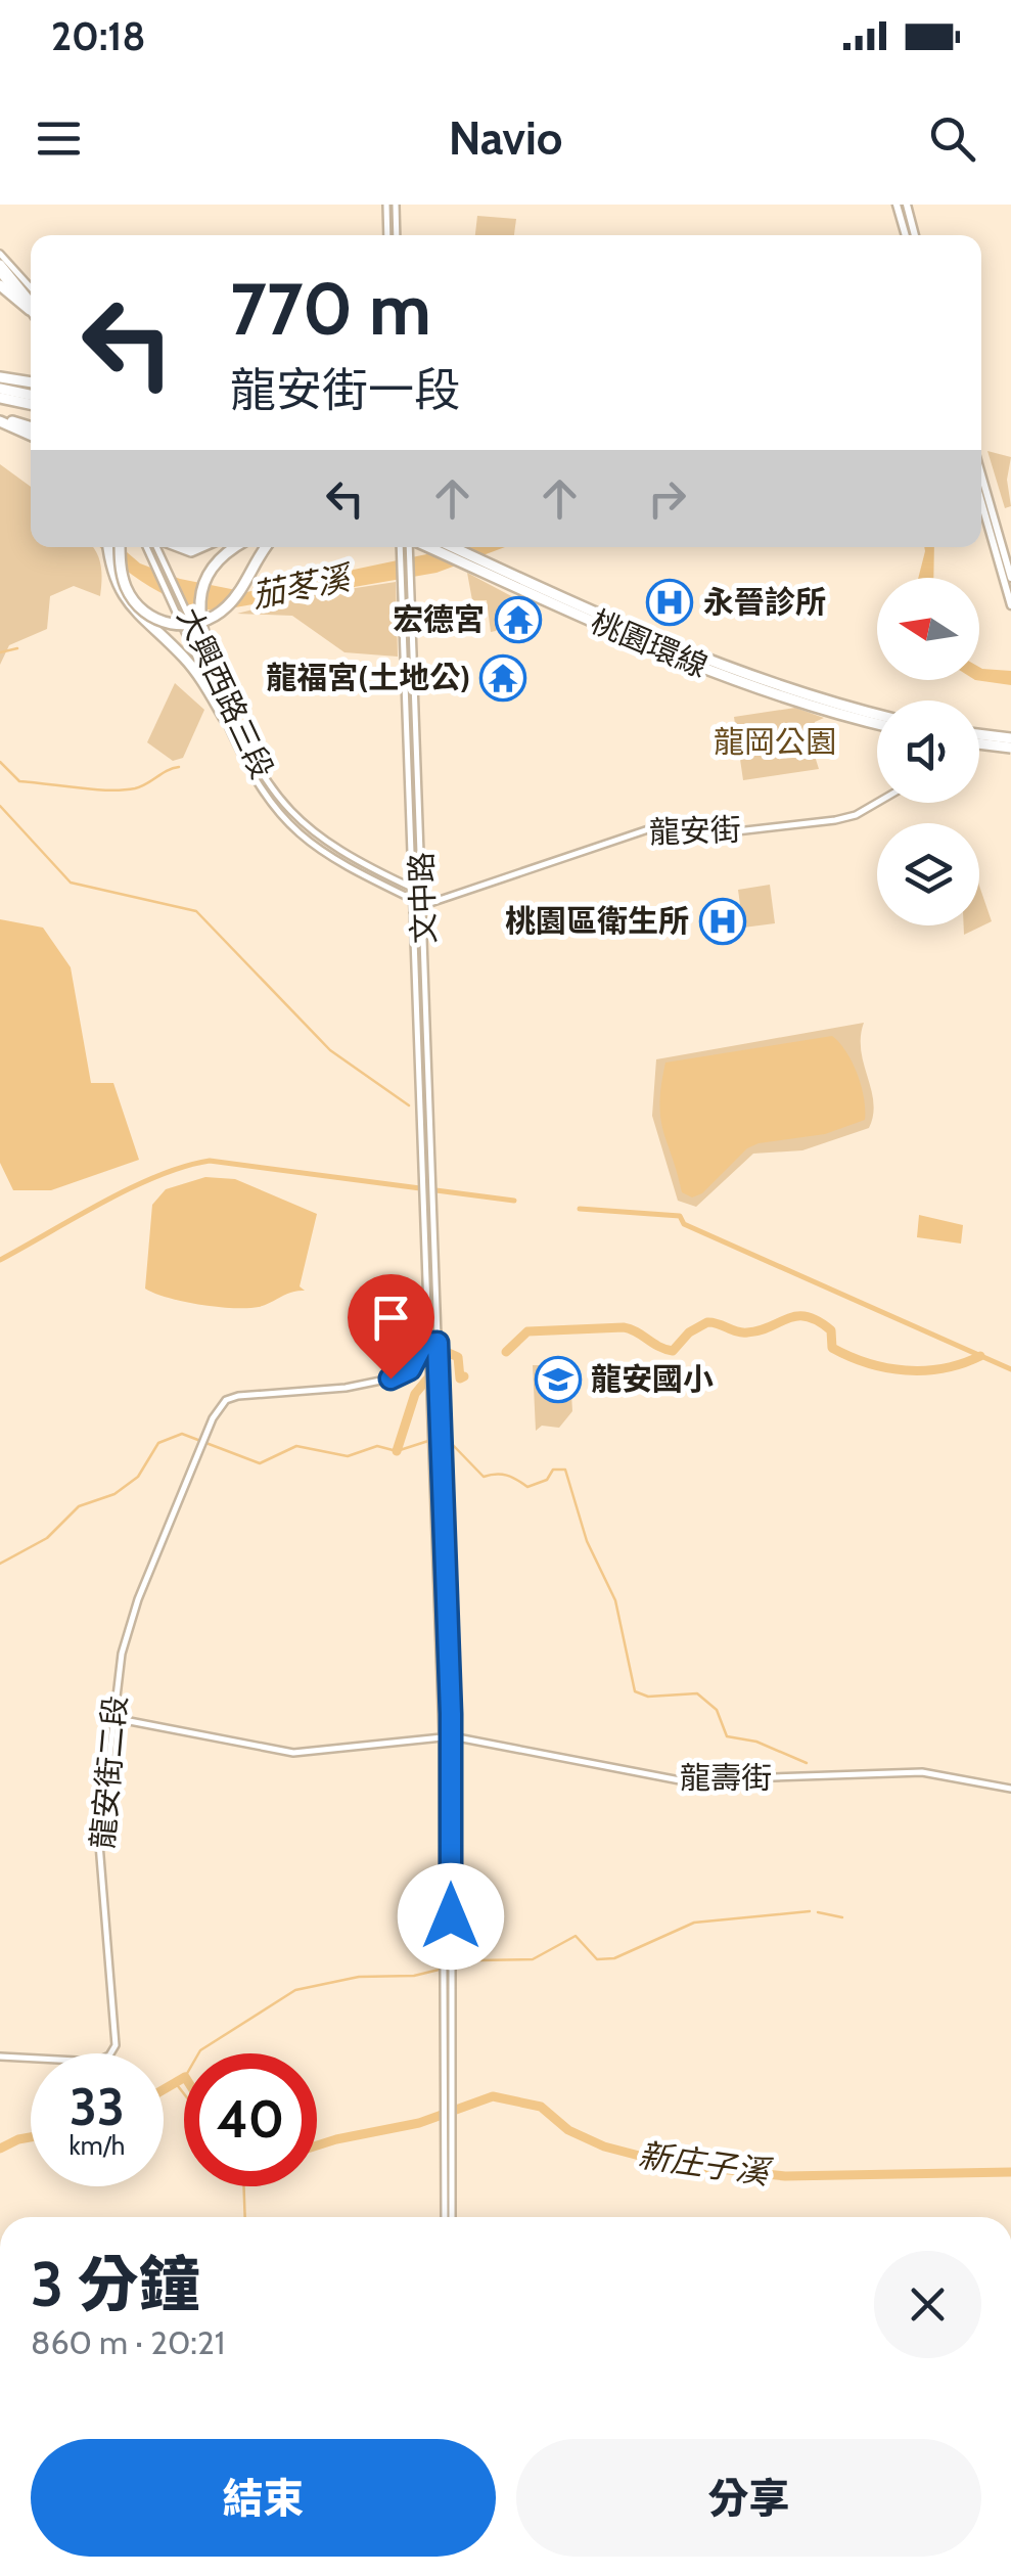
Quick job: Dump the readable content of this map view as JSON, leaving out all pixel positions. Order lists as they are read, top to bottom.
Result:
{
  "streets": {
    "highway": ["桃園環線"],
    "street": [
      "大興西路三段",
      "龍安街",
      "文中路",
      "龍安街二段",
      "龍壽街"
    ]
  },
  "crossings": [
    ["大興西路三段", "龍安街"],
    ["大興西路三段", "文中路"],
    ["龍安街", "文中路"],
    ["文中路", "龍安街二段"],
    ["龍安街二段", "龍壽街"]
  ],
  "water": ["茄苳溪", "新庄子溪"],
  "parks": ["龍岡公園"],
  "places": {
    "hospital": ["永晉診所", "桃園區衛生所"],
    "temple": ["宏德宮", "龍福宮(土地公)"],
    "school or university": ["龍安國小"]
  },
  "north": "left",
  "page": {
    "status": "20:18",
    "header": "Navio",
    "turn": ["770 m", "龍安街一段"],
    "speed": "33 km/h",
    "limit": "40",
    "heading": ["3 分鐘", "860 m · 20:21"],
    "buttons": ["結束", "分享"]
  }
}
